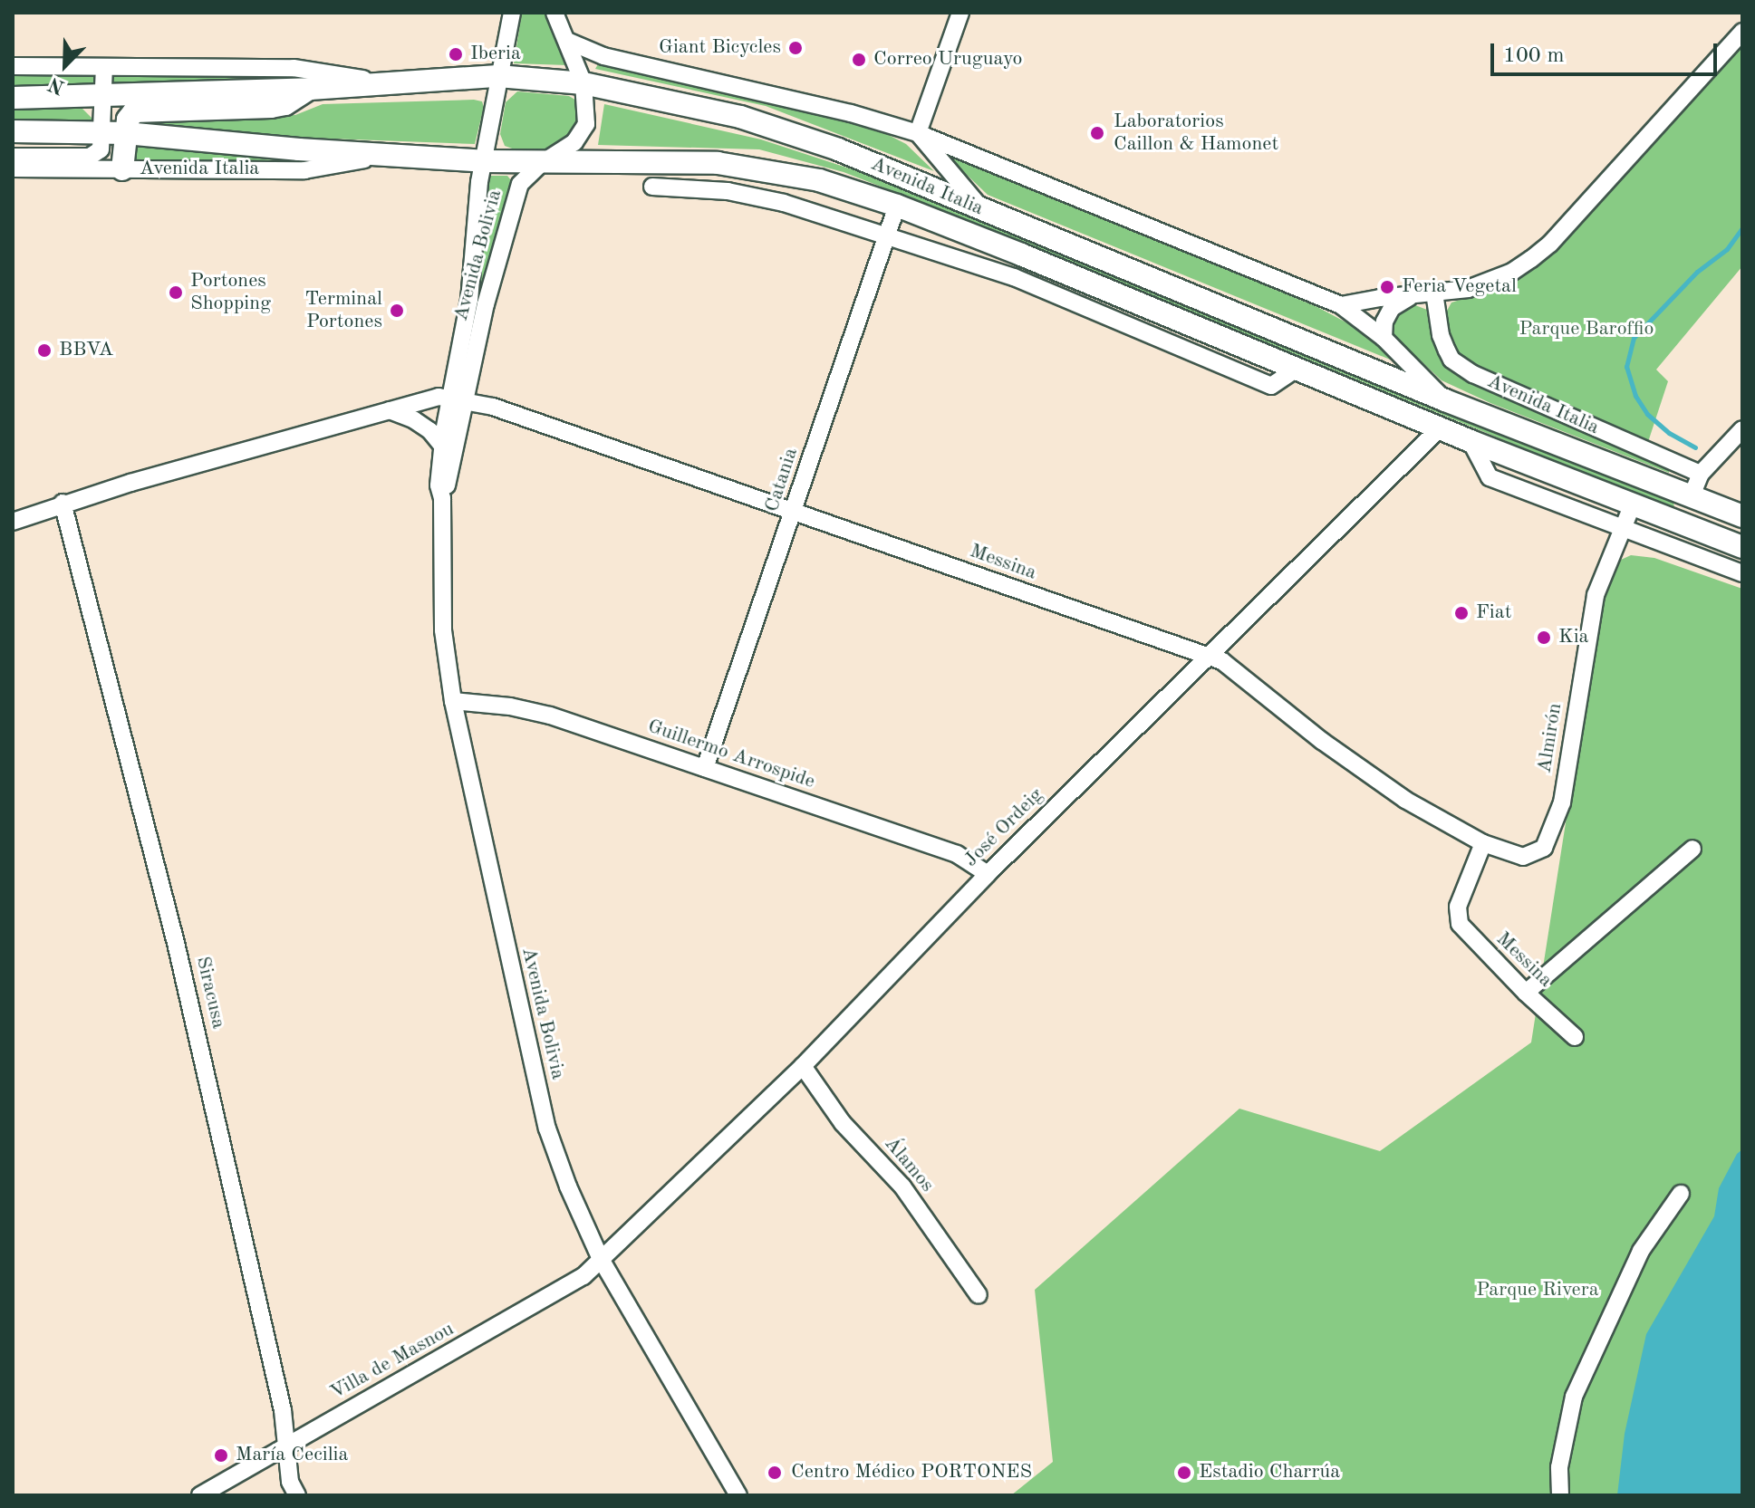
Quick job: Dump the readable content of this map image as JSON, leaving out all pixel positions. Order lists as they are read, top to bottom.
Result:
{
  "streets": {
    "main road": ["Avenida Italia"],
    "street": [
      "Avenida Bolivia",
      "Catania",
      "Messina",
      "Almirón",
      "Guillermo Arrospide",
      "José Ordeig",
      "Siracusa",
      "Álamos",
      "Villa de Masnou"
    ]
  },
  "crossings": [
    ["Avenida Italia", "Avenida Bolivia"],
    ["Avenida Italia", "Catania"],
    ["Avenida Italia", "Almirón"],
    ["Avenida Italia", "José Ordeig"],
    ["Avenida Bolivia", "Messina"],
    ["Avenida Bolivia", "Guillermo Arrospide"],
    ["Avenida Bolivia", "José Ordeig"],
    ["Avenida Bolivia", "Villa de Masnou"],
    ["Catania", "Messina"],
    ["Catania", "Guillermo Arrospide"],
    ["Messina", "Almirón"],
    ["Messina", "José Ordeig"],
    ["Guillermo Arrospide", "José Ordeig"],
    ["José Ordeig", "Álamos"],
    ["José Ordeig", "Villa de Masnou"],
    ["Siracusa", "Villa de Masnou"]
  ],
  "parks": ["Parque Baroffio", "Parque Rivera"],
  "places": [
    "Giant Bicycles",
    "Iberia",
    "Correo Uruguayo",
    "Laboratorios Caillon & Hamonet",
    "Feria Vegetal",
    "Portones Shopping",
    "Terminal Portones",
    "BBVA",
    "Fiat",
    "Kia",
    "María Cecilia",
    "Centro Médico PORTONES",
    "Estadio Charrúa"
  ],
  "scale_bar": "100 m",
  "north": "bottom left"
}
